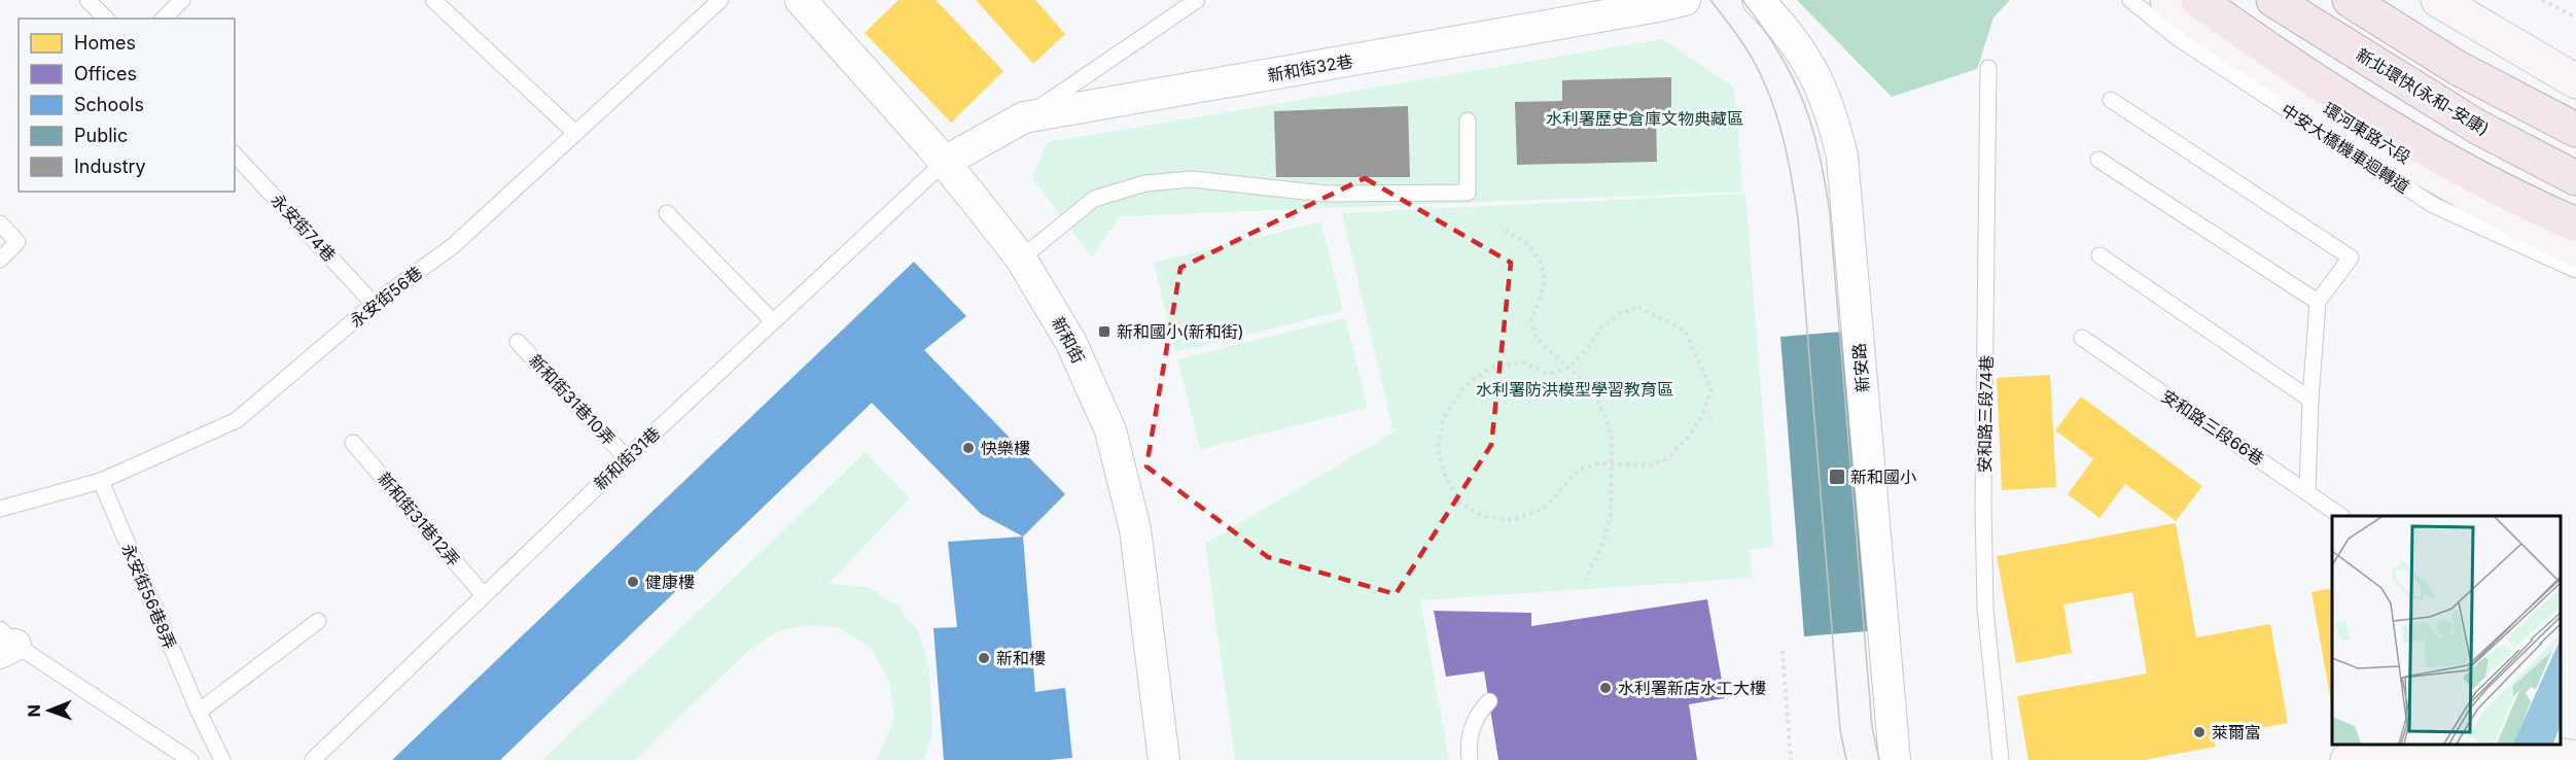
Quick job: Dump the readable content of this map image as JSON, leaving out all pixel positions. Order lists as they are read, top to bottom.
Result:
{
  "streets": {
    "highway": ["新北環快(永和-安康)"],
    "main road": ["環河東路六段"],
    "street": ["新和街32巷", "新和街", "新安路"],
    "lane": [
      "中安大橋機車迴轉道",
      "永安街74巷",
      "永安街56巷",
      "新和街31巷10弄",
      "安和路三段74巷",
      "安和路三段66巷",
      "新和街31巷",
      "新和街31巷12弄",
      "永安街56巷8弄"
    ]
  },
  "crossings": [
    ["新和街32巷", "新和街"],
    ["新和街32巷", "新和街31巷"],
    ["永安街74巷", "永安街56巷"],
    ["永安街56巷", "永安街56巷8弄"],
    ["新和街", "新和街31巷"],
    ["新和街31巷10弄", "新和街31巷"],
    ["新和街31巷", "新和街31巷12弄"]
  ],
  "parks": ["水利署歷史倉庫文物典藏區", "水利署防洪模型學習教育區"],
  "places": {
    "transit": ["新和國小(新和街)", "新和國小"],
    "other": [
      "快樂樓",
      "健康樓",
      "新和樓",
      "水利署新店水工大樓",
      "萊爾富"
    ]
  },
  "legend": [
    "Homes",
    "Offices",
    "Schools",
    "Public",
    "Industry"
  ],
  "north": "left"
}
